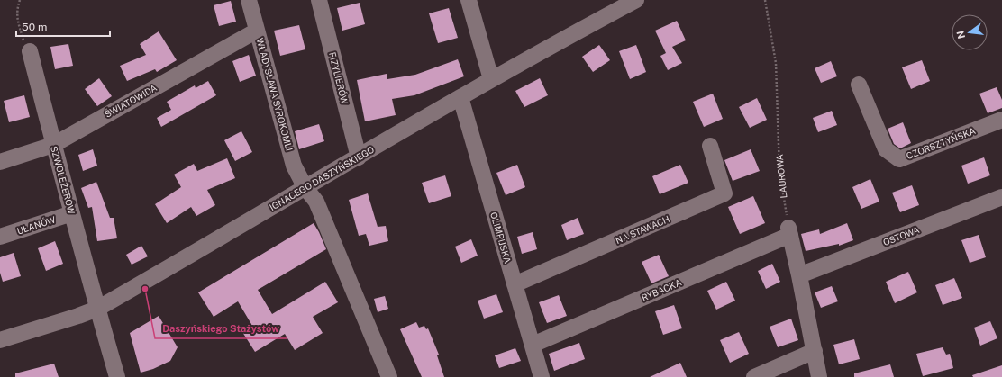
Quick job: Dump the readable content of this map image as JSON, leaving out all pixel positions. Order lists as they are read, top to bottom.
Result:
{
  "streets": {
    "street": [
      "FIZYLIERÓW",
      "WŁADYSŁAWA SYROKOMLI",
      "ŚWIATOWIDA",
      "CZORSZTYŃSKA",
      "IGNACEGO DASZYŃSKIEGO",
      "SZWOLEŻERÓW",
      "UŁANÓW",
      "NA STAWACH",
      "OSTOWA",
      "OLIMPIJSKA",
      "RYBACKA"
    ],
    "path": ["LAUROWA"]
  },
  "crossings": [
    ["FIZYLIERÓW", "IGNACEGO DASZYŃSKIEGO"],
    ["WŁADYSŁAWA SYROKOMLI", "ŚWIATOWIDA"],
    ["WŁADYSŁAWA SYROKOMLI", "IGNACEGO DASZYŃSKIEGO"],
    ["ŚWIATOWIDA", "SZWOLEŻERÓW"],
    ["LAUROWA", "RYBACKA"],
    ["IGNACEGO DASZYŃSKIEGO", "SZWOLEŻERÓW"],
    ["IGNACEGO DASZYŃSKIEGO", "OLIMPIJSKA"],
    ["SZWOLEŻERÓW", "UŁANÓW"],
    ["NA STAWACH", "OLIMPIJSKA"],
    ["OLIMPIJSKA", "RYBACKA"]
  ],
  "places": ["Daszyńskiego Stażystów"],
  "scale_bar": "50 m",
  "north": "left"
}
